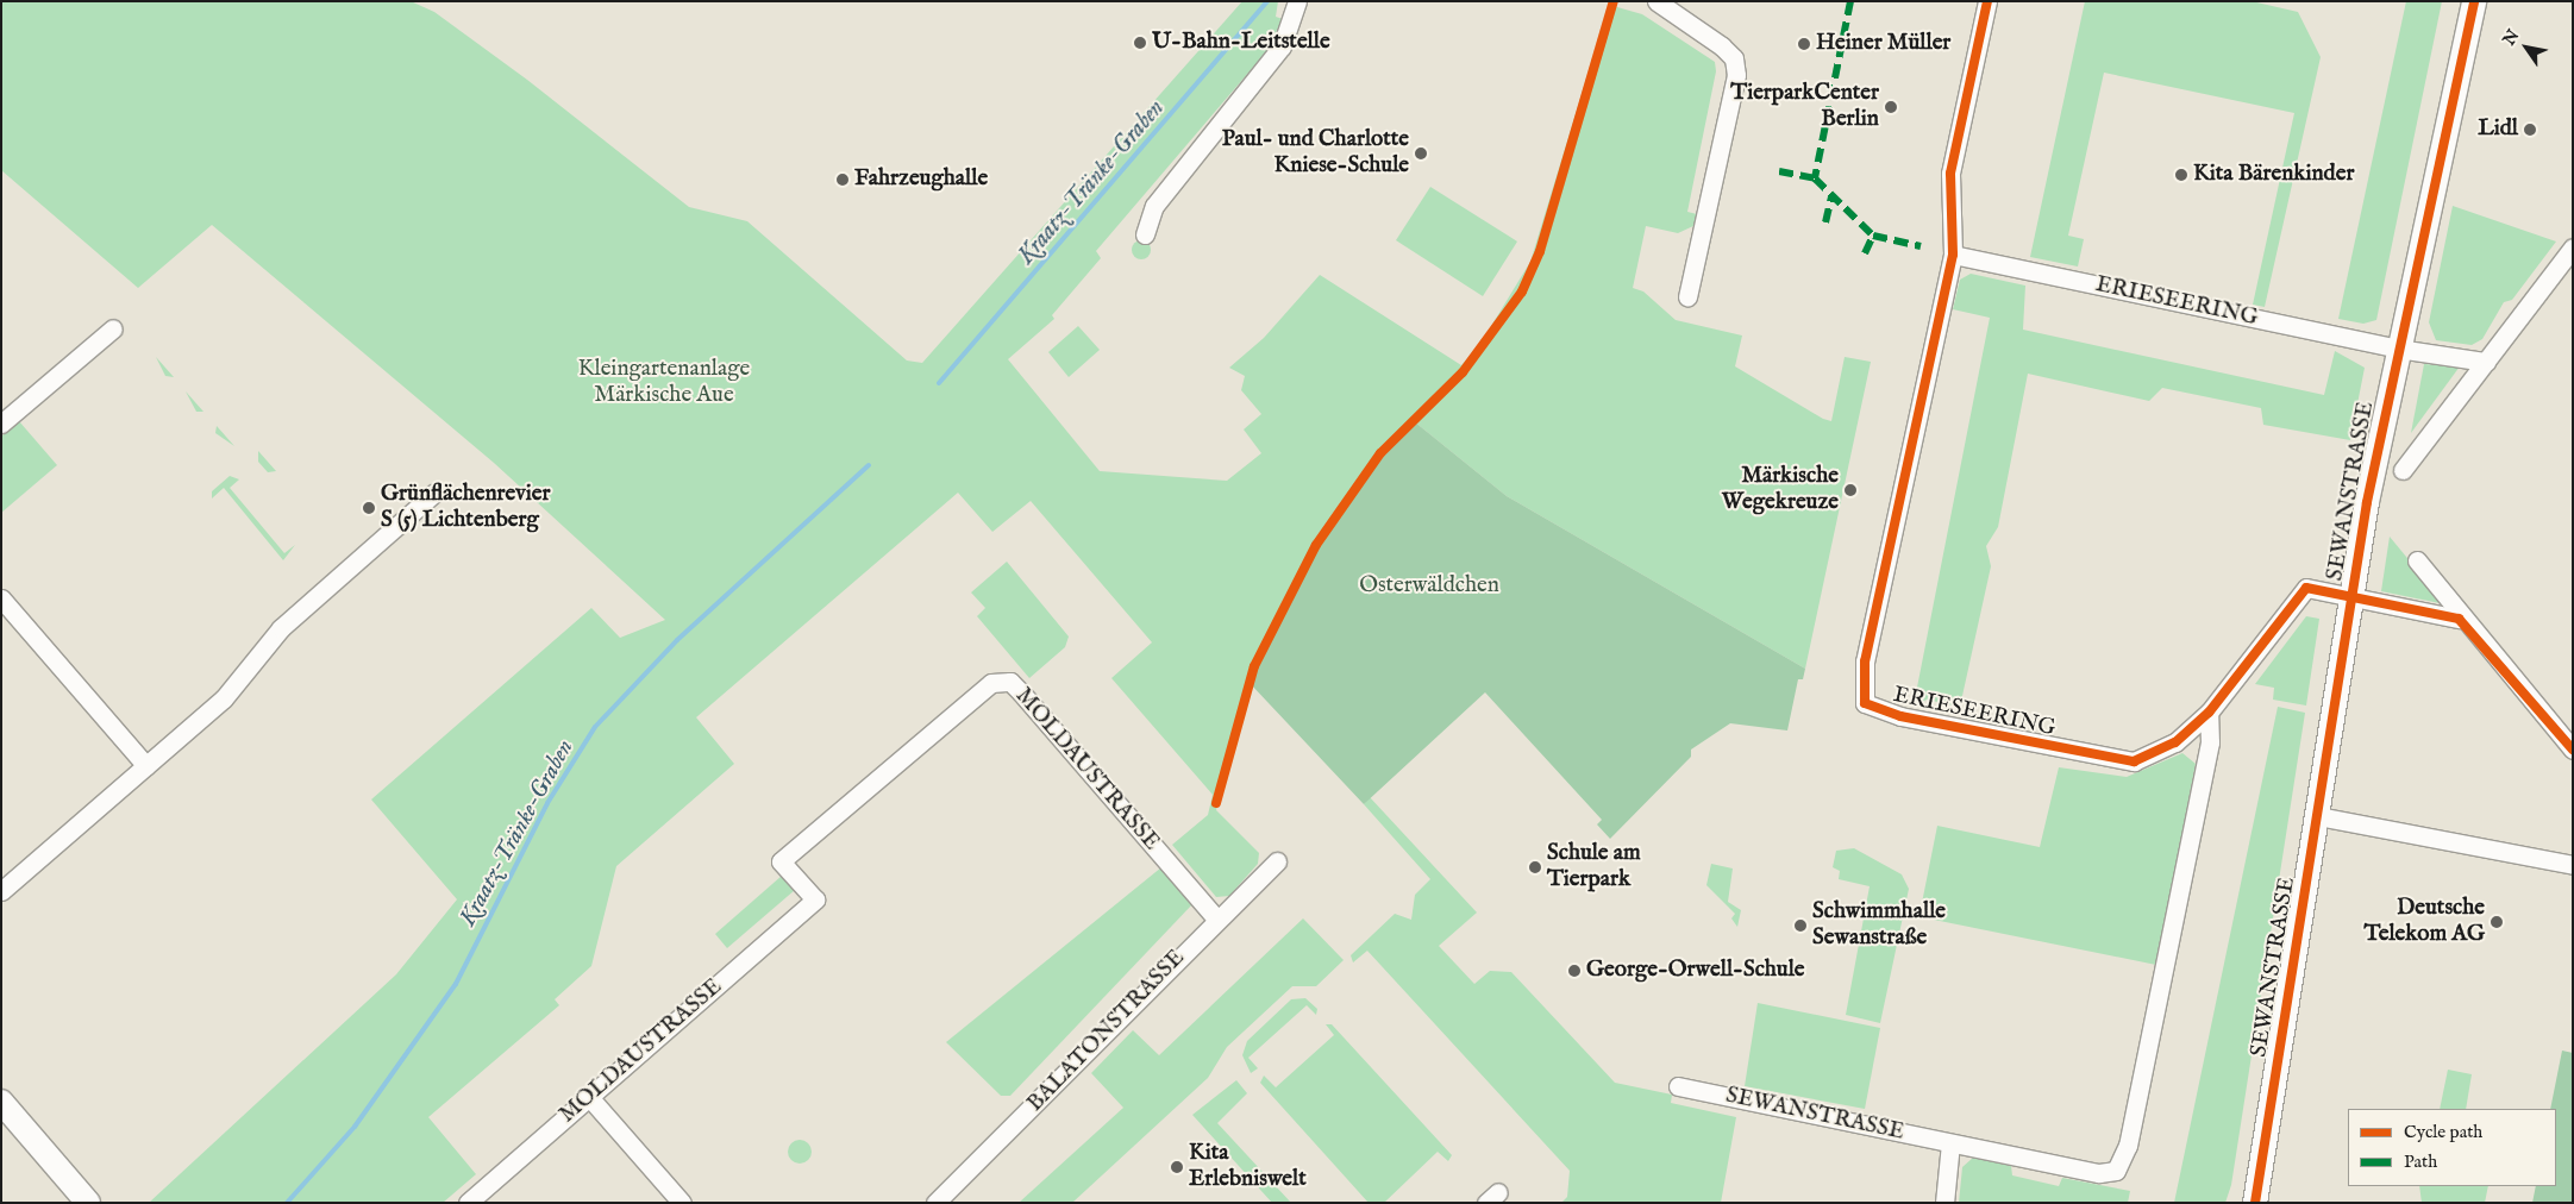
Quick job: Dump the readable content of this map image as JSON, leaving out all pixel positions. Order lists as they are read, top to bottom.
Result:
{
  "streets": {
    "street": [
      "ERIESEERING",
      "SEWANSTRASSE",
      "MOLDAUSTRASSE",
      "BALATONSTRASSE"
    ]
  },
  "crossings": [
    ["ERIESEERING", "SEWANSTRASSE"],
    ["MOLDAUSTRASSE", "BALATONSTRASSE"]
  ],
  "water": ["Kraatz-Tränke-Graben"],
  "parks": ["Kleingartenanlage Märkische Aue", "Osterwäldchen"],
  "places": [
    "U-Bahn-Leitstelle",
    "Heiner Müller",
    "TierparkCenter Berlin",
    "Lidl",
    "Paul- und Charlotte Kniese-Schule",
    "Kita Bärenkinder",
    "Fahrzeughalle",
    "Märkische Wegekreuze",
    "Grünflächenrevier S (5) Lichtenberg",
    "Schule am Tierpark",
    "Deutsche Telekom AG",
    "Schwimmhalle Sewanstraße",
    "George-Orwell-Schule",
    "Kita Erlebniswelt"
  ],
  "legend": ["Cycle path", "Path"],
  "north": "top left"
}
